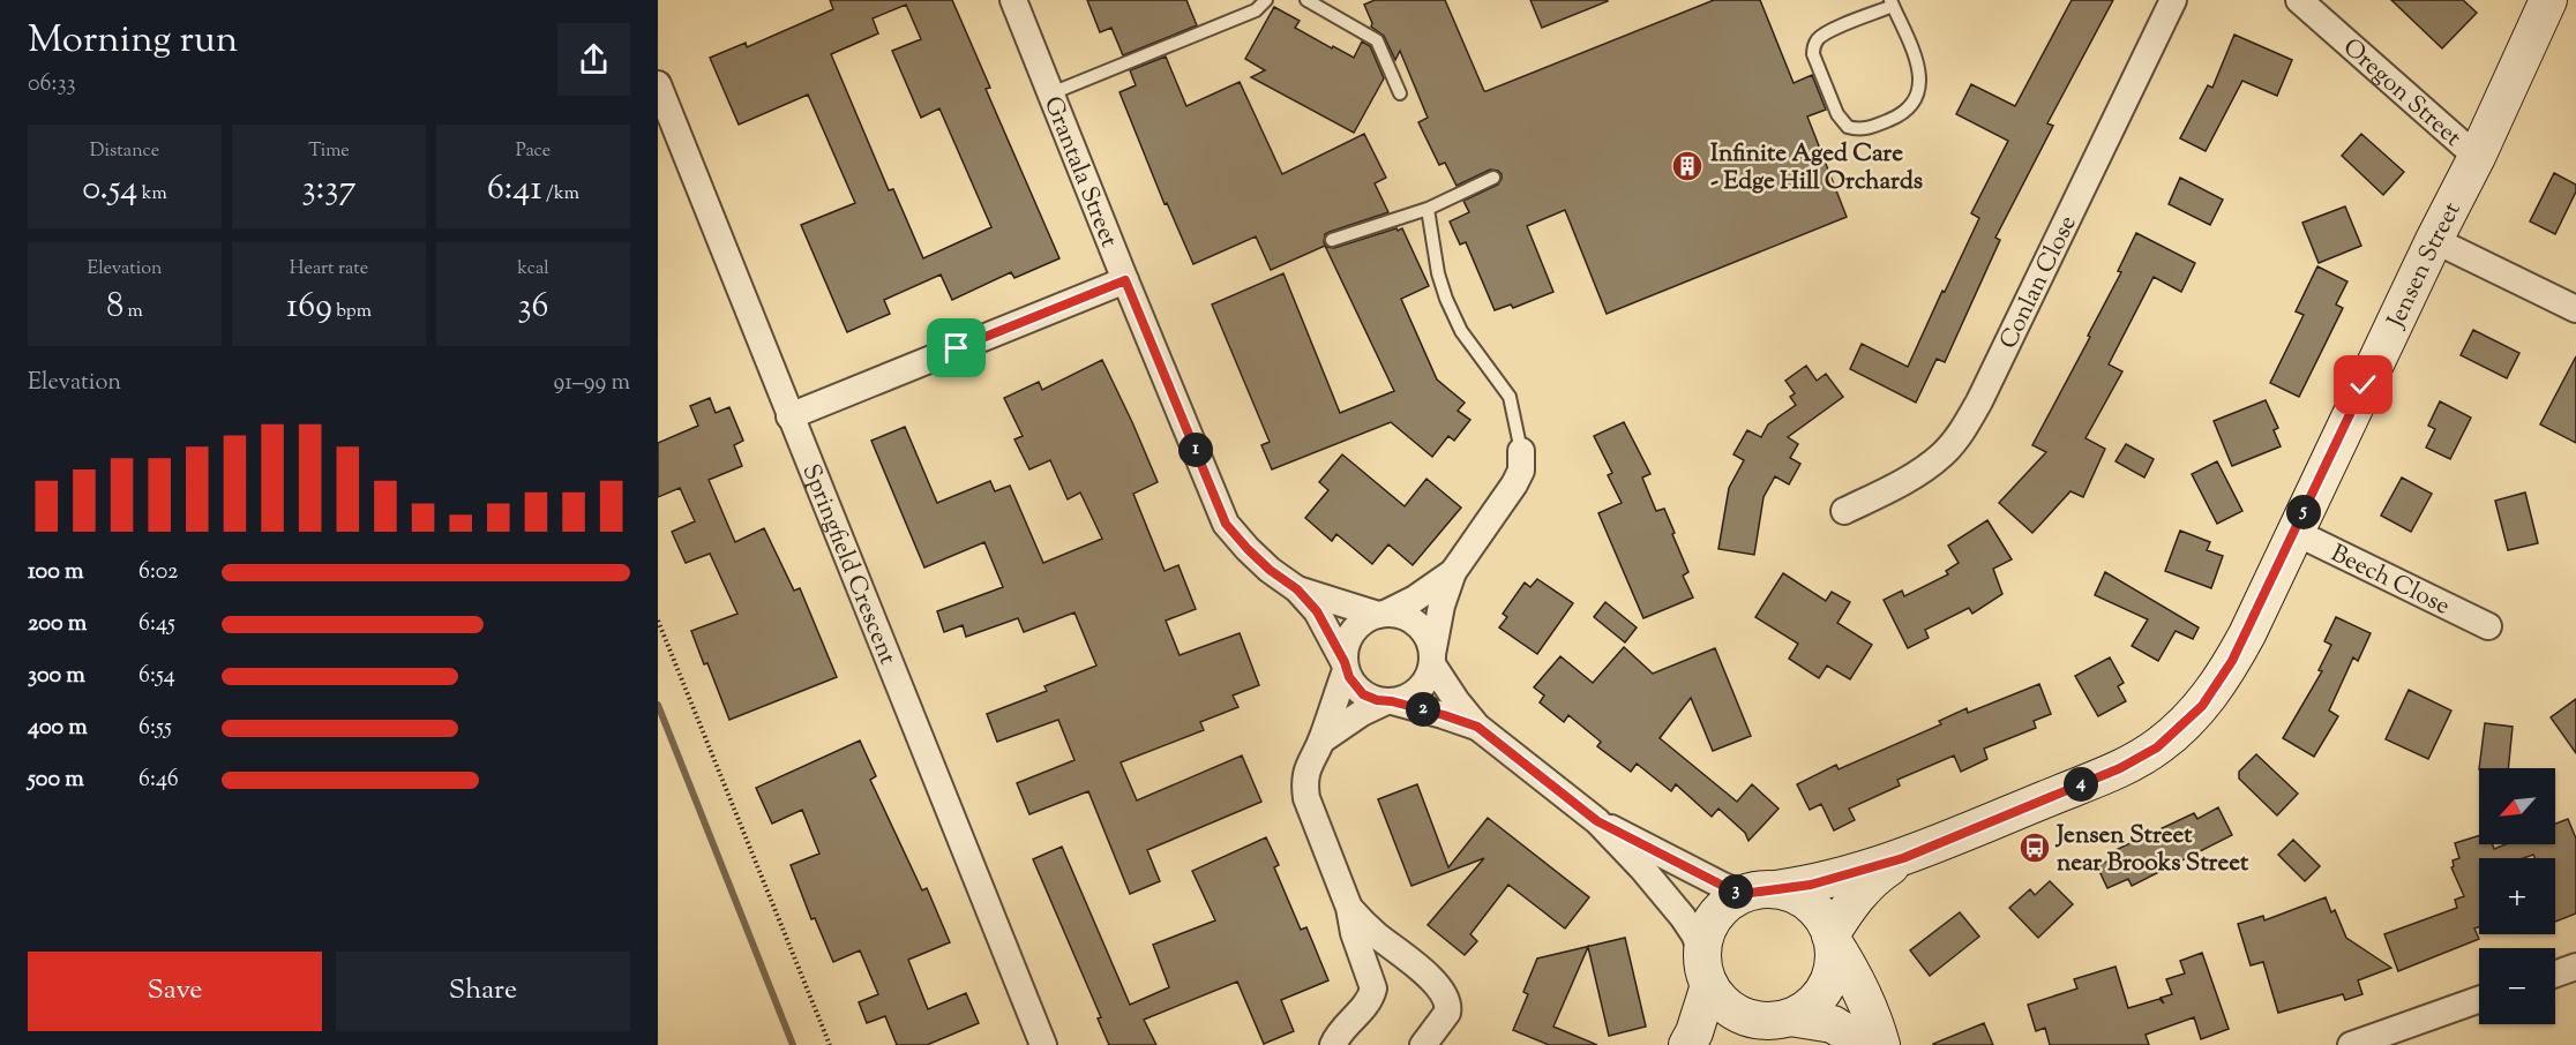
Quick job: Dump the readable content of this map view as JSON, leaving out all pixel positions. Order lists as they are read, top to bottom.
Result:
{
  "streets": {
    "street": [
      "Oregon Street",
      "Grantala Street",
      "Jensen Street",
      "Conlan Close",
      "Springfield Crescent",
      "Beech Close"
    ]
  },
  "crossings": [
    ["Oregon Street", "Jensen Street"],
    ["Jensen Street", "Beech Close"]
  ],
  "places": {
    "building": ["Infinite Aged Care - Edge Hill Orchards"],
    "bus stop": ["Jensen Street near Brooks Street"]
  },
  "north": "bottom left",
  "page": {
    "heading": ["Morning run", "06:33"],
    "stats": [
      ["Distance", "0.54 km"],
      ["Time", "3:37"],
      ["Pace", "6:41 /km"],
      ["Elevation", "8 m"],
      ["Heart rate", "169 bpm"],
      ["kcal", "36"]
    ],
    "chart": ["Elevation", "91–99 m"],
    "pins": [
      "1",
      "5",
      "2",
      "4",
      "3"
    ],
    "list": [
      {
        "name": "100 m",
        "note": "6:02"
      },
      {
        "name": "200 m",
        "note": "6:45"
      },
      {
        "name": "300 m",
        "note": "6:54"
      },
      {
        "name": "400 m",
        "note": "6:55"
      },
      {
        "name": "500 m",
        "note": "6:46"
      }
    ],
    "map_buttons": ["+", "−"],
    "buttons": ["Save", "Share"]
  }
}
